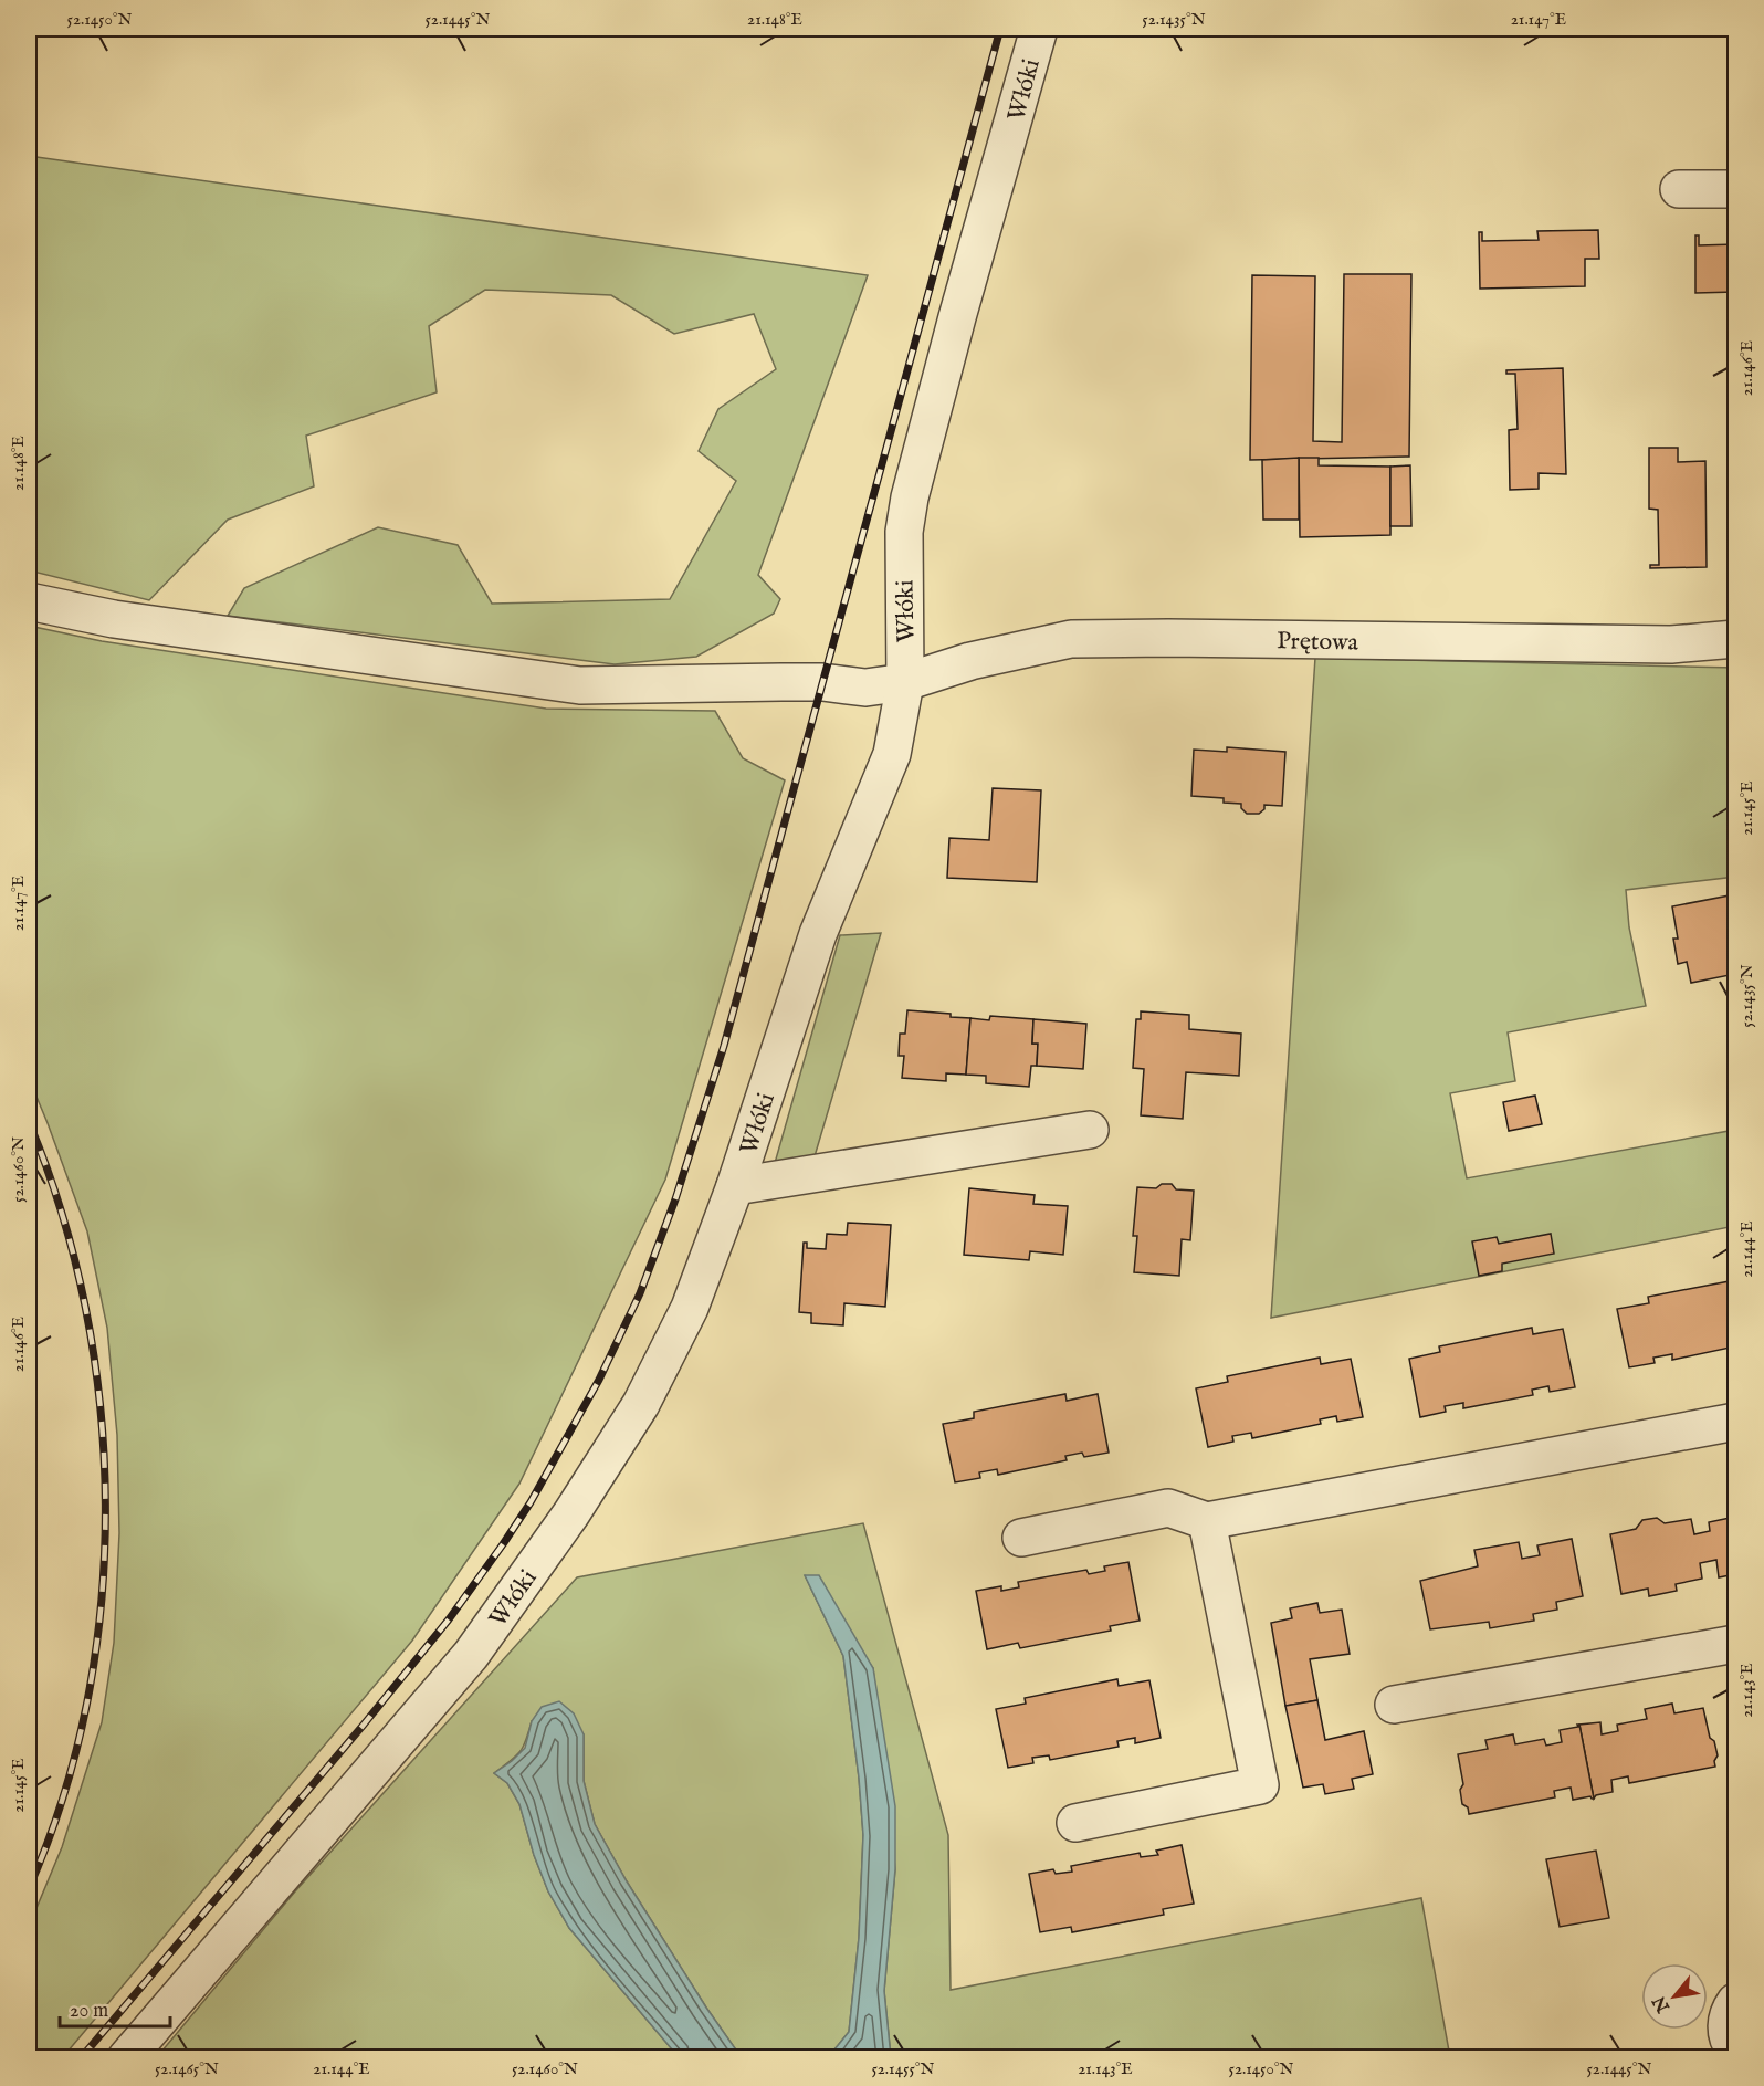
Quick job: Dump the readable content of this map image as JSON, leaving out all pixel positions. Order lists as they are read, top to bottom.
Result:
{
  "streets": {
    "street": ["Włóki", "Prętowa"]
  },
  "crossings": [
    ["Włóki", "Prętowa"]
  ],
  "scale_bar": "20 m",
  "north": "bottom left",
  "coordinates": [
    "52.1450°N",
    "52.1445°N",
    "21.148°E",
    "52.1435°N",
    "21.147°E",
    "21.146°E",
    "21.145°E",
    "52.1460°N",
    "21.144°E",
    "21.143°E",
    "52.1465°N",
    "52.1455°N"
  ]
}
